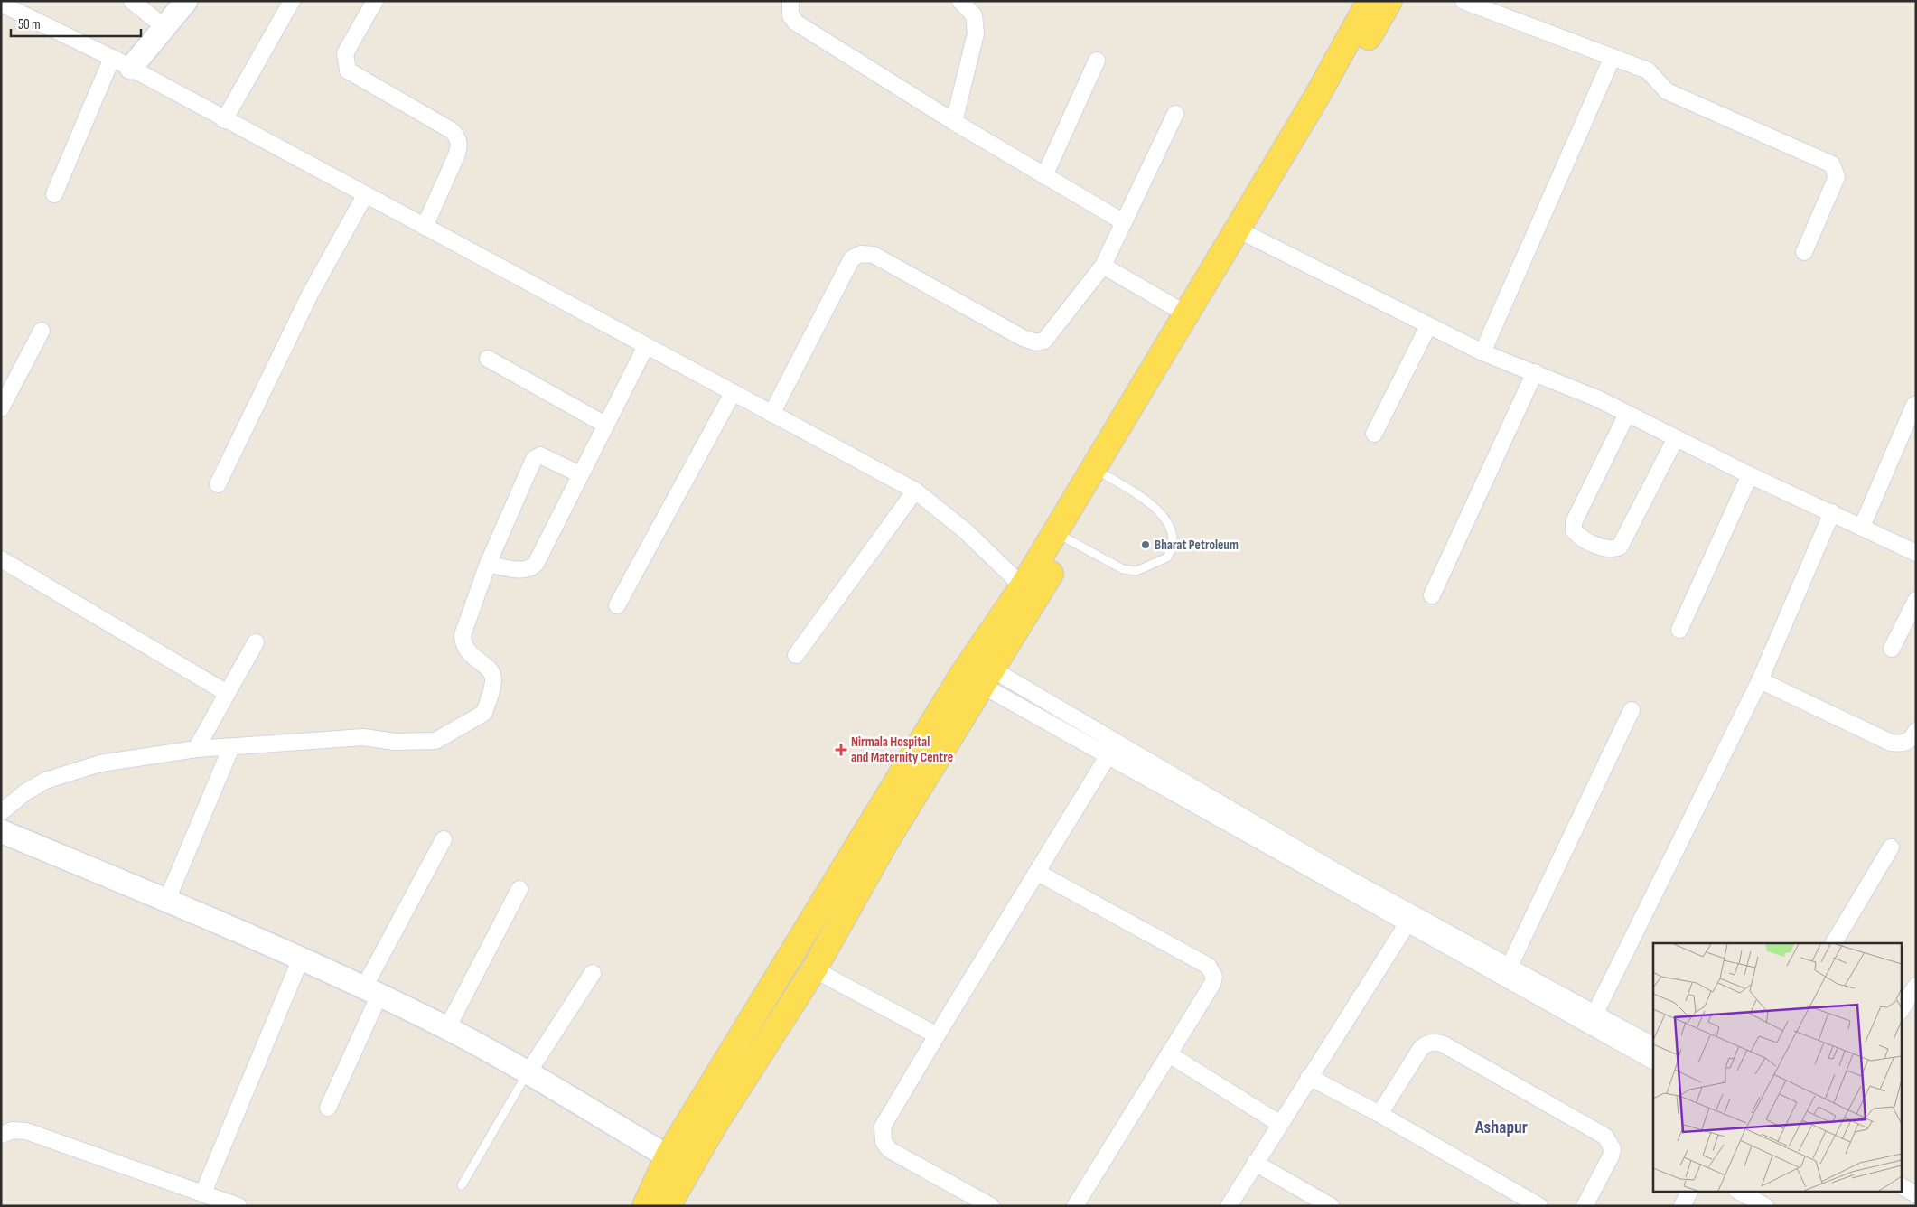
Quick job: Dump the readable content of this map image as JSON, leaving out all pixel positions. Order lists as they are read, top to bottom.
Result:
{
  "districts": ["Ashapur"],
  "places": {
    "other": ["Bharat Petroleum"],
    "health": ["Nirmala Hospital and Maternity Centre"]
  },
  "scale_bar": "50 m"
}
